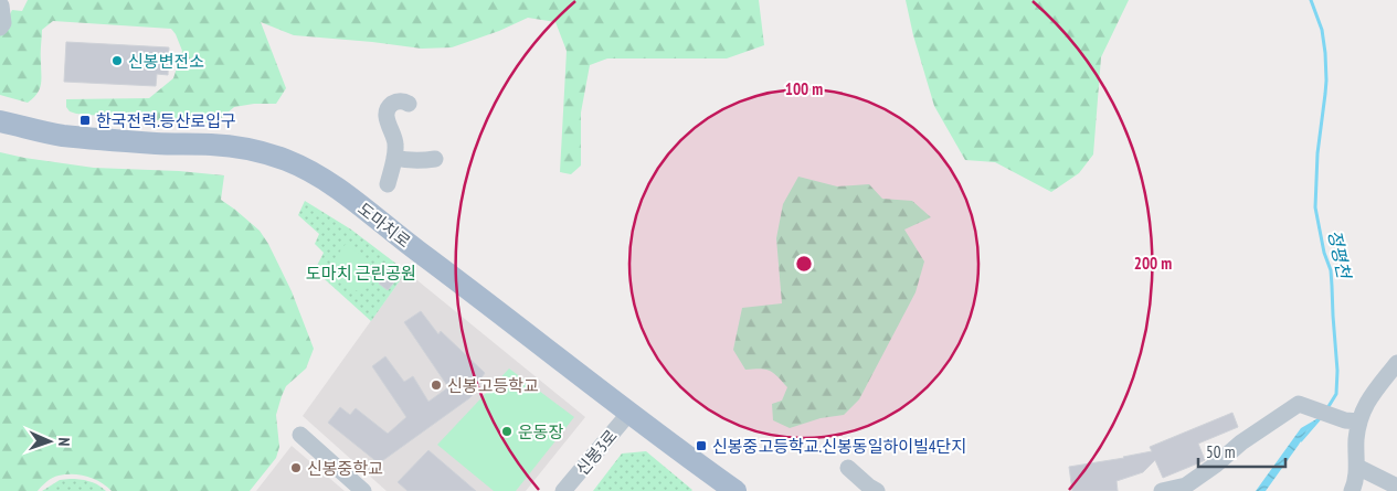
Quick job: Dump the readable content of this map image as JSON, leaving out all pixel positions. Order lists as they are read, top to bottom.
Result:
{
  "streets": {
    "main road": ["도마치로"],
    "street": ["신봉3로"]
  },
  "crossings": [
    ["도마치로", "신봉3로"]
  ],
  "water": ["정평천"],
  "parks": ["도마치 근린공원"],
  "places": {
    "other": [
      "신봉변전소",
      "신봉고등학교",
      "운동장",
      "신봉중학교"
    ],
    "transit": ["한국전력.등산로입구", "신봉중고등학교.신봉동일하이빌4단지"]
  },
  "scale_bar": "50 m",
  "north": "right",
  "rings": ["100 m", "200 m"]
}
